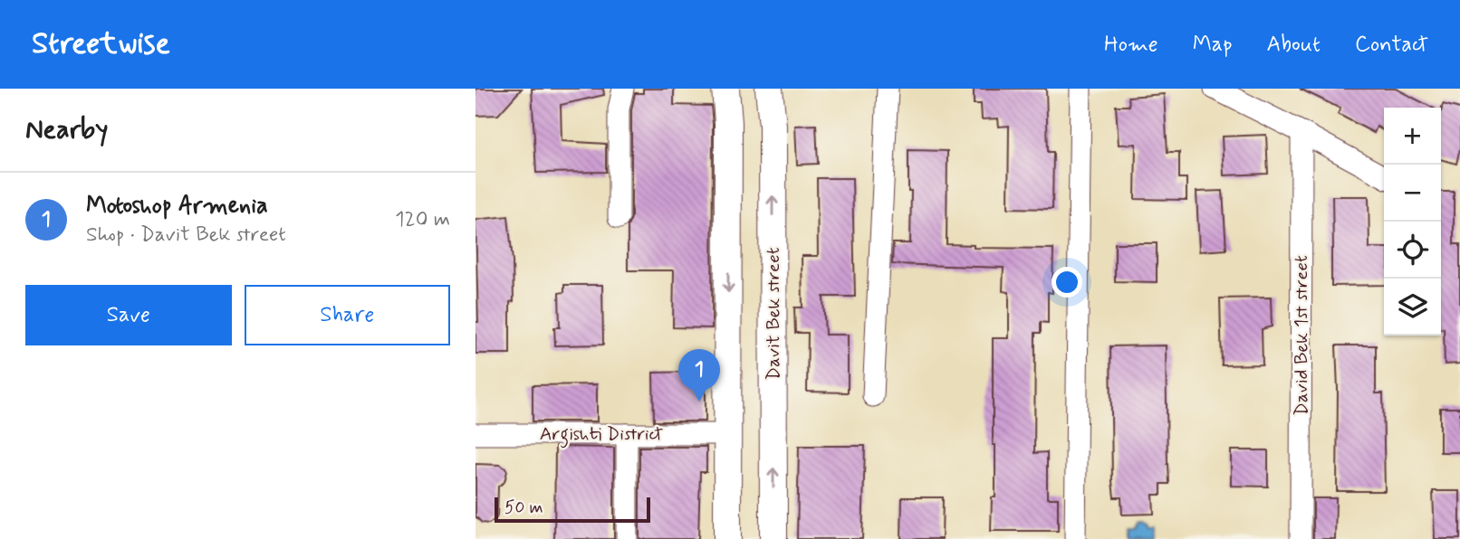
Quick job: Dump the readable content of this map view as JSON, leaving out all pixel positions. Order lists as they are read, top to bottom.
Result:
{
  "streets": {
    "main road": ["Davit Bek street"],
    "street": ["David Bek 1st street", "Argishti District"]
  },
  "scale_bar": "50 m",
  "page": {
    "header": "Streetwise",
    "nav": [
      "Home",
      "Map",
      "About",
      "Contact"
    ],
    "heading": "Nearby",
    "map_buttons": ["+", "−"],
    "list": [
      {
        "mark": "1",
        "name": "Motoshop Armenia",
        "note": "Shop · Davit Bek street",
        "value": "120 m"
      }
    ],
    "buttons": ["Save", "Share"],
    "pins": "1",
    "scale": "50 m"
  }
}
